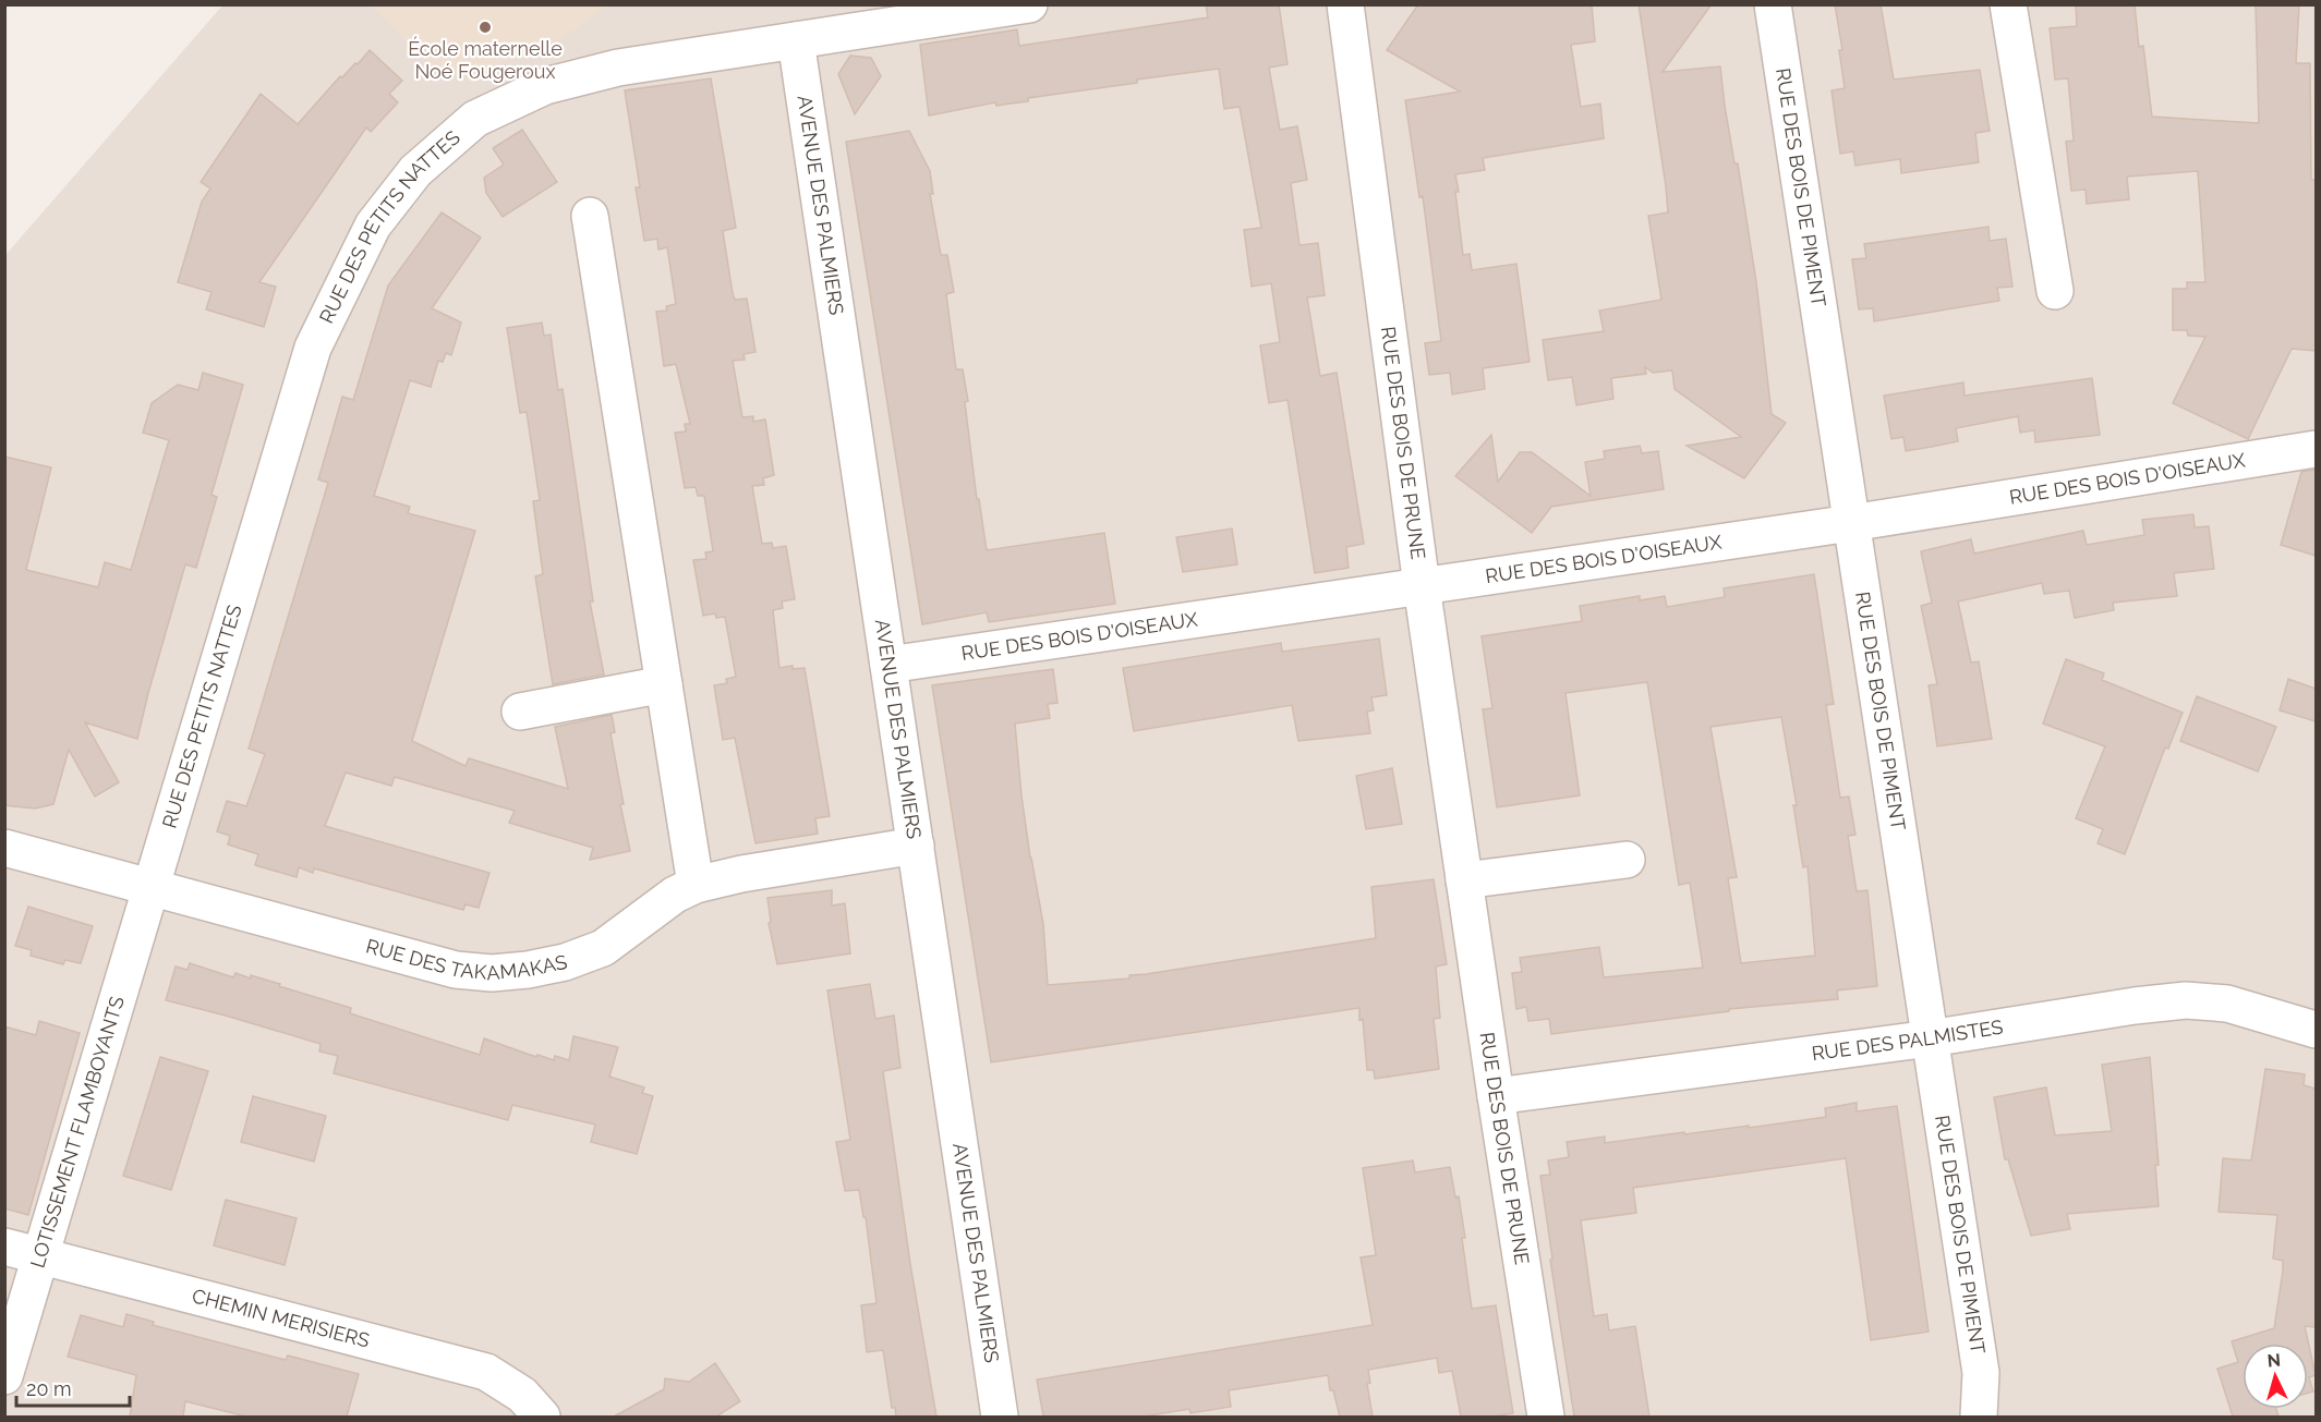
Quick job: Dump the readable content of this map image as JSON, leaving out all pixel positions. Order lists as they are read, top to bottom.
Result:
{
  "streets": {
    "street": [
      "RUE DES BOIS DE PIMENT",
      "AVENUE DES PALMIERS",
      "RUE DES PETITS NATTES",
      "RUE DES BOIS DE PRUNE",
      "RUE DES BOIS D'OISEAUX",
      "RUE DES TAKAMAKAS",
      "RUE DES PALMISTES",
      "LOTISSEMENT FLAMBOYANTS",
      "CHEMIN MERISIERS"
    ]
  },
  "crossings": [
    ["RUE DES BOIS DE PIMENT", "RUE DES BOIS D'OISEAUX"],
    ["RUE DES BOIS DE PIMENT", "RUE DES PALMISTES"],
    ["AVENUE DES PALMIERS", "RUE DES PETITS NATTES"],
    ["AVENUE DES PALMIERS", "RUE DES BOIS D'OISEAUX"],
    ["AVENUE DES PALMIERS", "RUE DES TAKAMAKAS"],
    ["RUE DES PETITS NATTES", "RUE DES TAKAMAKAS"],
    ["RUE DES PETITS NATTES", "LOTISSEMENT FLAMBOYANTS"],
    ["RUE DES BOIS DE PRUNE", "RUE DES BOIS D'OISEAUX"],
    ["RUE DES BOIS DE PRUNE", "RUE DES PALMISTES"],
    ["RUE DES TAKAMAKAS", "LOTISSEMENT FLAMBOYANTS"],
    ["LOTISSEMENT FLAMBOYANTS", "CHEMIN MERISIERS"]
  ],
  "places": ["École maternelle Noé Fougeroux"],
  "scale_bar": "20 m",
  "north": "top"
}
